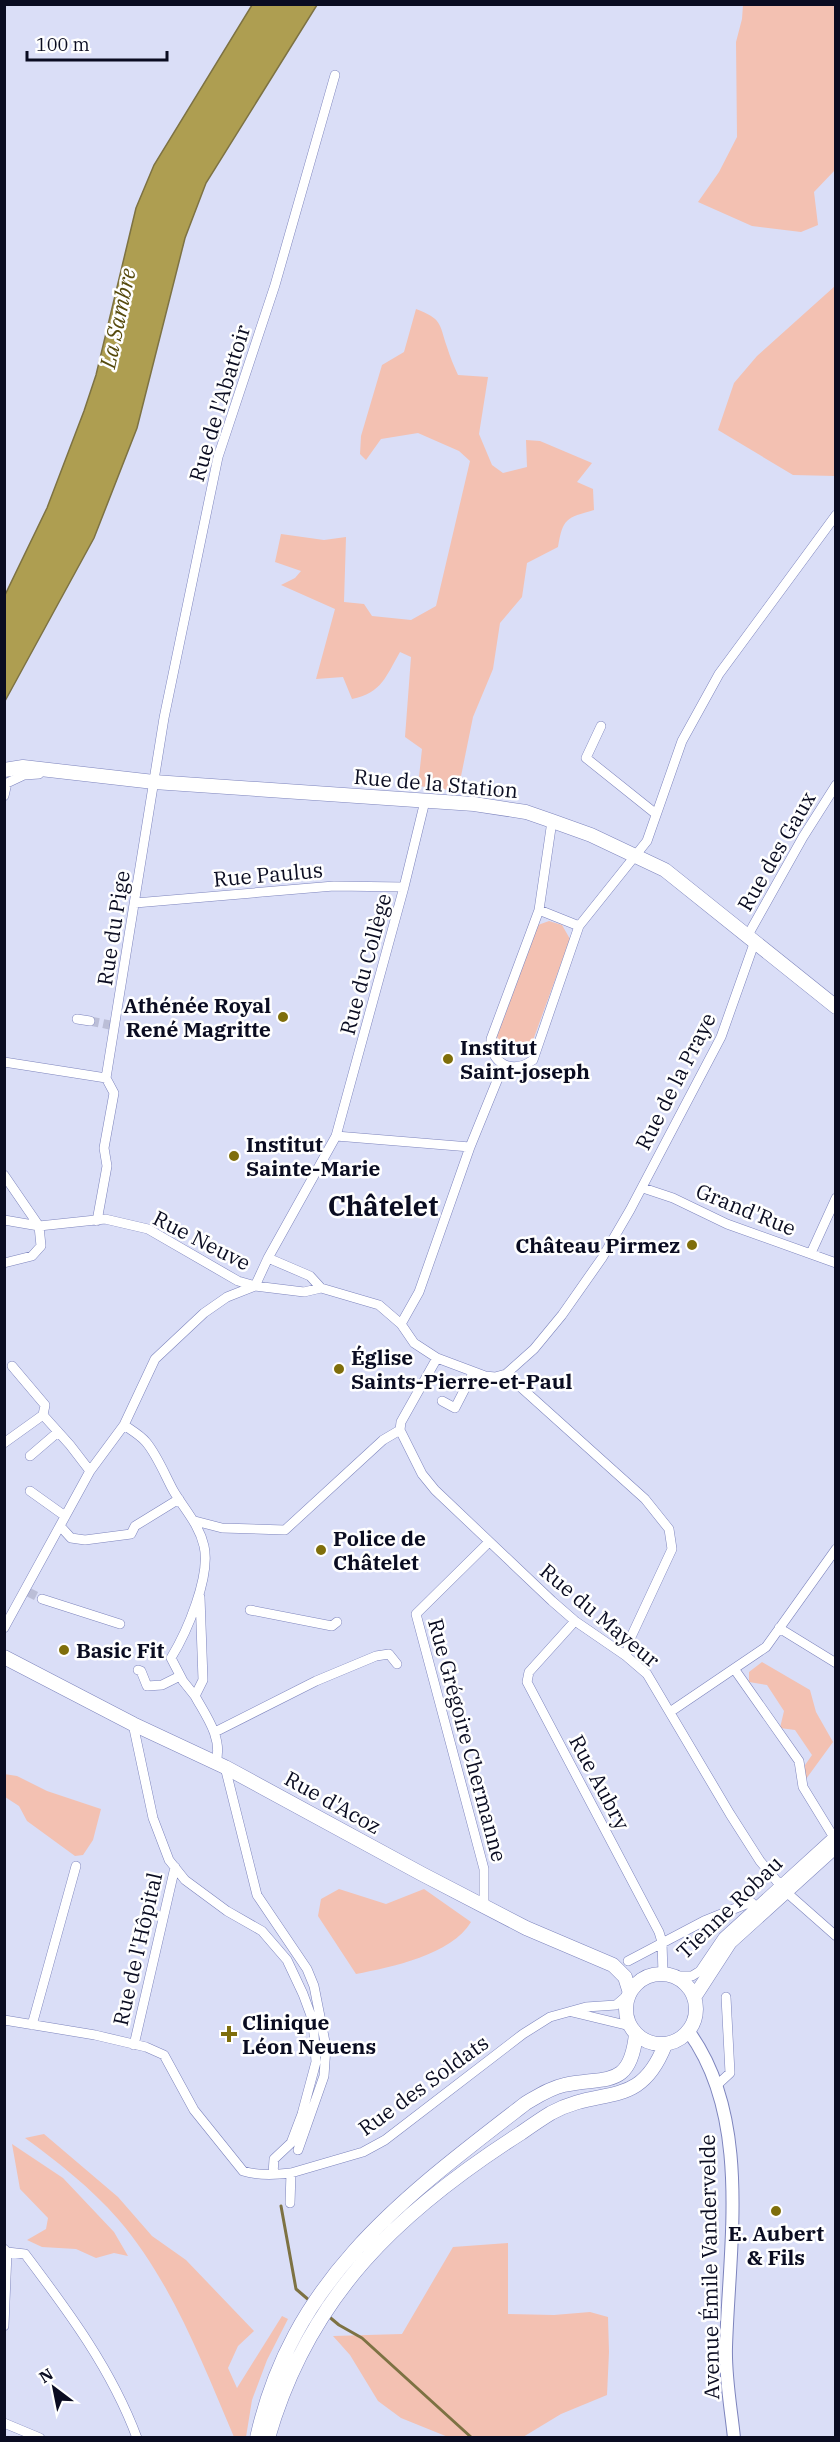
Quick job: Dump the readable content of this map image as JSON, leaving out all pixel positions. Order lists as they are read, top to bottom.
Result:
{
  "streets": {
    "main road": [
      "Rue de la Station",
      "Rue d'Acoz",
      "Tienne Robau",
      "Avenue Émile Vandervelde"
    ],
    "street": [
      "Rue de l'Abattoir",
      "Rue des Gaux",
      "Rue Paulus",
      "Rue du Pige",
      "Rue du Collège",
      "Rue de la Praye",
      "Grand'Rue",
      "Rue Neuve",
      "Rue du Mayeur",
      "Rue Grégoire Chermanne",
      "Rue Aubry",
      "Rue de l'Hôpital",
      "Rue des Soldats"
    ]
  },
  "crossings": [
    ["Rue de l'Abattoir", "Rue de la Station"],
    ["Rue de l'Abattoir", "Rue du Pige"],
    ["Rue de la Station", "Rue des Gaux"],
    ["Rue de la Station", "Rue du Pige"],
    ["Rue de la Station", "Rue du Collège"],
    ["Rue de la Station", "Rue de la Praye"],
    ["Rue des Gaux", "Rue de la Praye"],
    ["Rue Paulus", "Rue du Pige"],
    ["Rue Paulus", "Rue du Collège"],
    ["Rue du Collège", "Rue Neuve"],
    ["Rue de la Praye", "Grand'Rue"],
    ["Rue du Mayeur", "Rue Grégoire Chermanne"],
    ["Rue du Mayeur", "Rue Aubry"],
    ["Rue du Mayeur", "Tienne Robau"],
    ["Rue Grégoire Chermanne", "Rue d'Acoz"],
    ["Rue Aubry", "Rue d'Acoz"],
    ["Rue Aubry", "Tienne Robau"],
    ["Rue Aubry", "Rue des Soldats"],
    ["Rue Aubry", "Avenue Émile Vandervelde"],
    ["Rue d'Acoz", "Tienne Robau"],
    ["Rue d'Acoz", "Rue de l'Hôpital"],
    ["Rue d'Acoz", "Rue des Soldats"],
    ["Rue d'Acoz", "Avenue Émile Vandervelde"],
    ["Tienne Robau", "Rue des Soldats"],
    ["Tienne Robau", "Avenue Émile Vandervelde"],
    ["Rue de l'Hôpital", "Rue des Soldats"],
    ["Rue des Soldats", "Avenue Émile Vandervelde"]
  ],
  "districts": ["Châtelet"],
  "water": ["La Sambre"],
  "places": {
    "other": [
      "Athénée Royal René Magritte",
      "Institut Saint-joseph",
      "Institut Sainte-Marie",
      "Château Pirmez",
      "Église Saints-Pierre-et-Paul",
      "Police de Châtelet",
      "Basic Fit",
      "E. Aubert & Fils"
    ],
    "health": ["Clinique Léon Neuens"]
  },
  "scale_bar": "100 m",
  "north": "top left"
}
